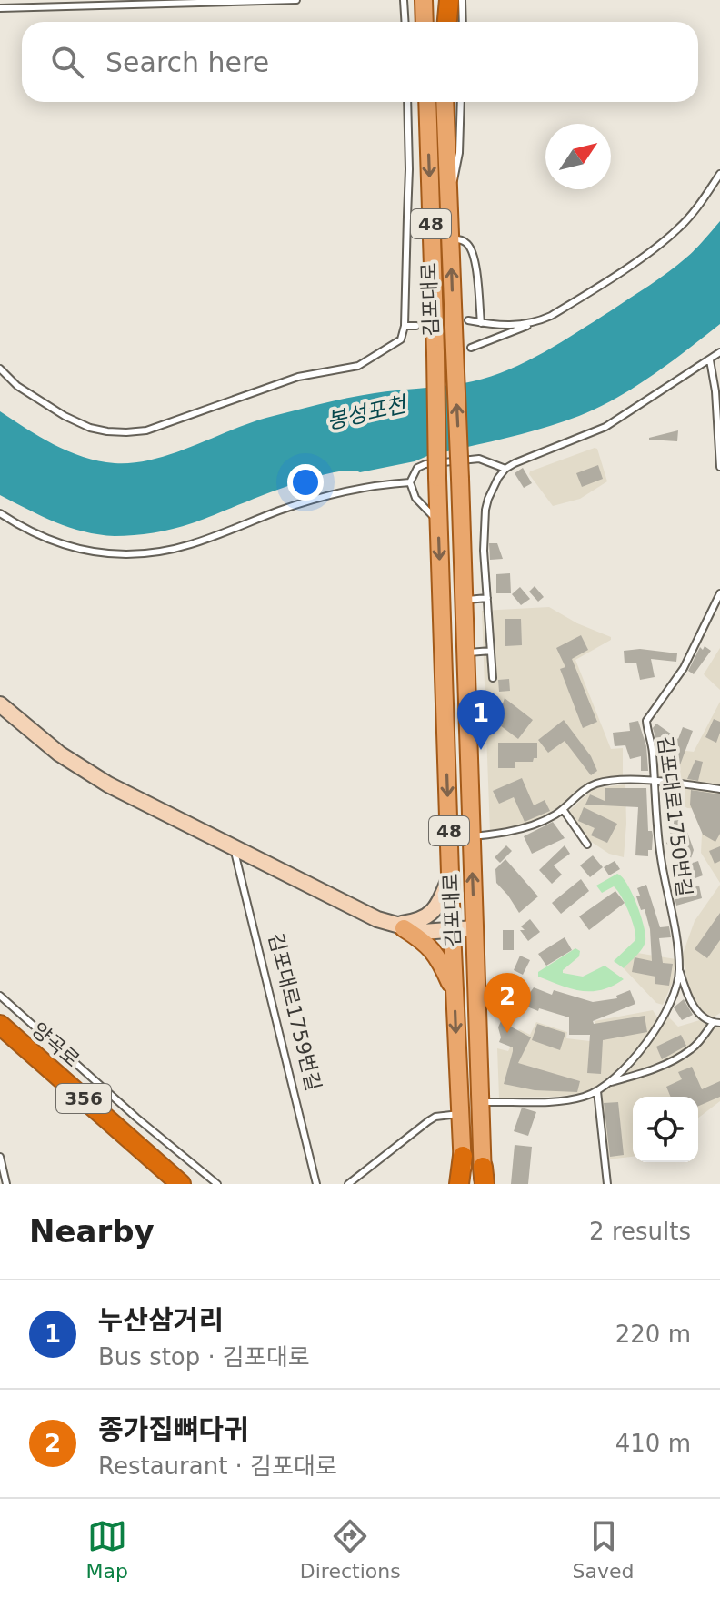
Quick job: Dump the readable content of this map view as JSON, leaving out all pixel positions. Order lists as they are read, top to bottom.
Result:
{
  "streets": {
    "highway": ["양곡로", "356"],
    "main road": ["48", "김포대로"],
    "lane": ["김포대로1750번길", "김포대로1759번길"]
  },
  "crossings": [
    ["김포대로", "김포대로1750번길"]
  ],
  "water": ["봉성포천"],
  "north": "top right",
  "page": {
    "search": "Search here",
    "pins": ["1", "2"],
    "heading": ["Nearby", "2 results"],
    "list": [
      {
        "mark": "1",
        "name": "누산삼거리",
        "note": "Bus stop · 김포대로",
        "value": "220 m"
      },
      {
        "mark": "2",
        "name": "종가집뼈다귀",
        "note": "Restaurant · 김포대로",
        "value": "410 m"
      }
    ],
    "nav": ["Map", "Directions", "Saved"]
  }
}
